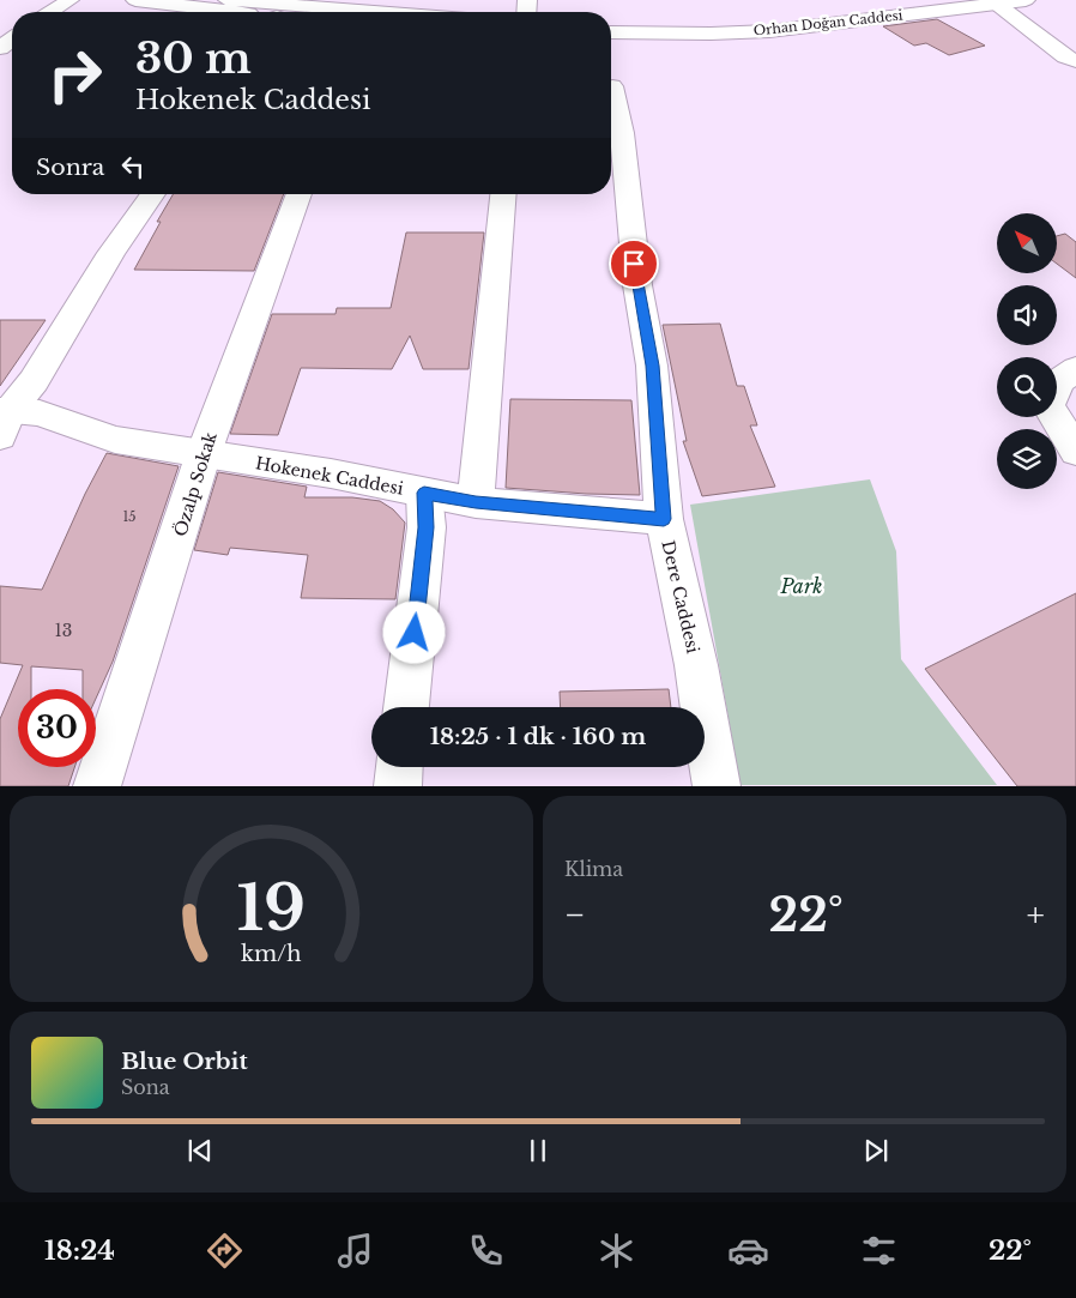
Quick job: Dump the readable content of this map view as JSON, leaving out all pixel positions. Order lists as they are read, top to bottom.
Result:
{
  "streets": {
    "street": [
      "Orhan Doğan Caddesi",
      "Hokenek Caddesi",
      "Özalp Sokak",
      "Dere Caddesi"
    ]
  },
  "crossings": [
    ["Hokenek Caddesi", "Özalp Sokak"],
    ["Hokenek Caddesi", "Dere Caddesi"]
  ],
  "parks": ["Park"],
  "house_numbers": ["15", "13"],
  "north": "top left",
  "page": {
    "turn": ["30 m", "Hokenek Caddesi"],
    "then": "Sonra",
    "limit": "30",
    "trip": "18:25 · 1 dk · 160 m",
    "tile": "Klima",
    "heat": ["−", "22°", "+"],
    "song": ["Blue Orbit", "Sona"],
    "tabs": ["18:24", "22°"],
    "gauge": ["19", "km/h"]
  }
}
